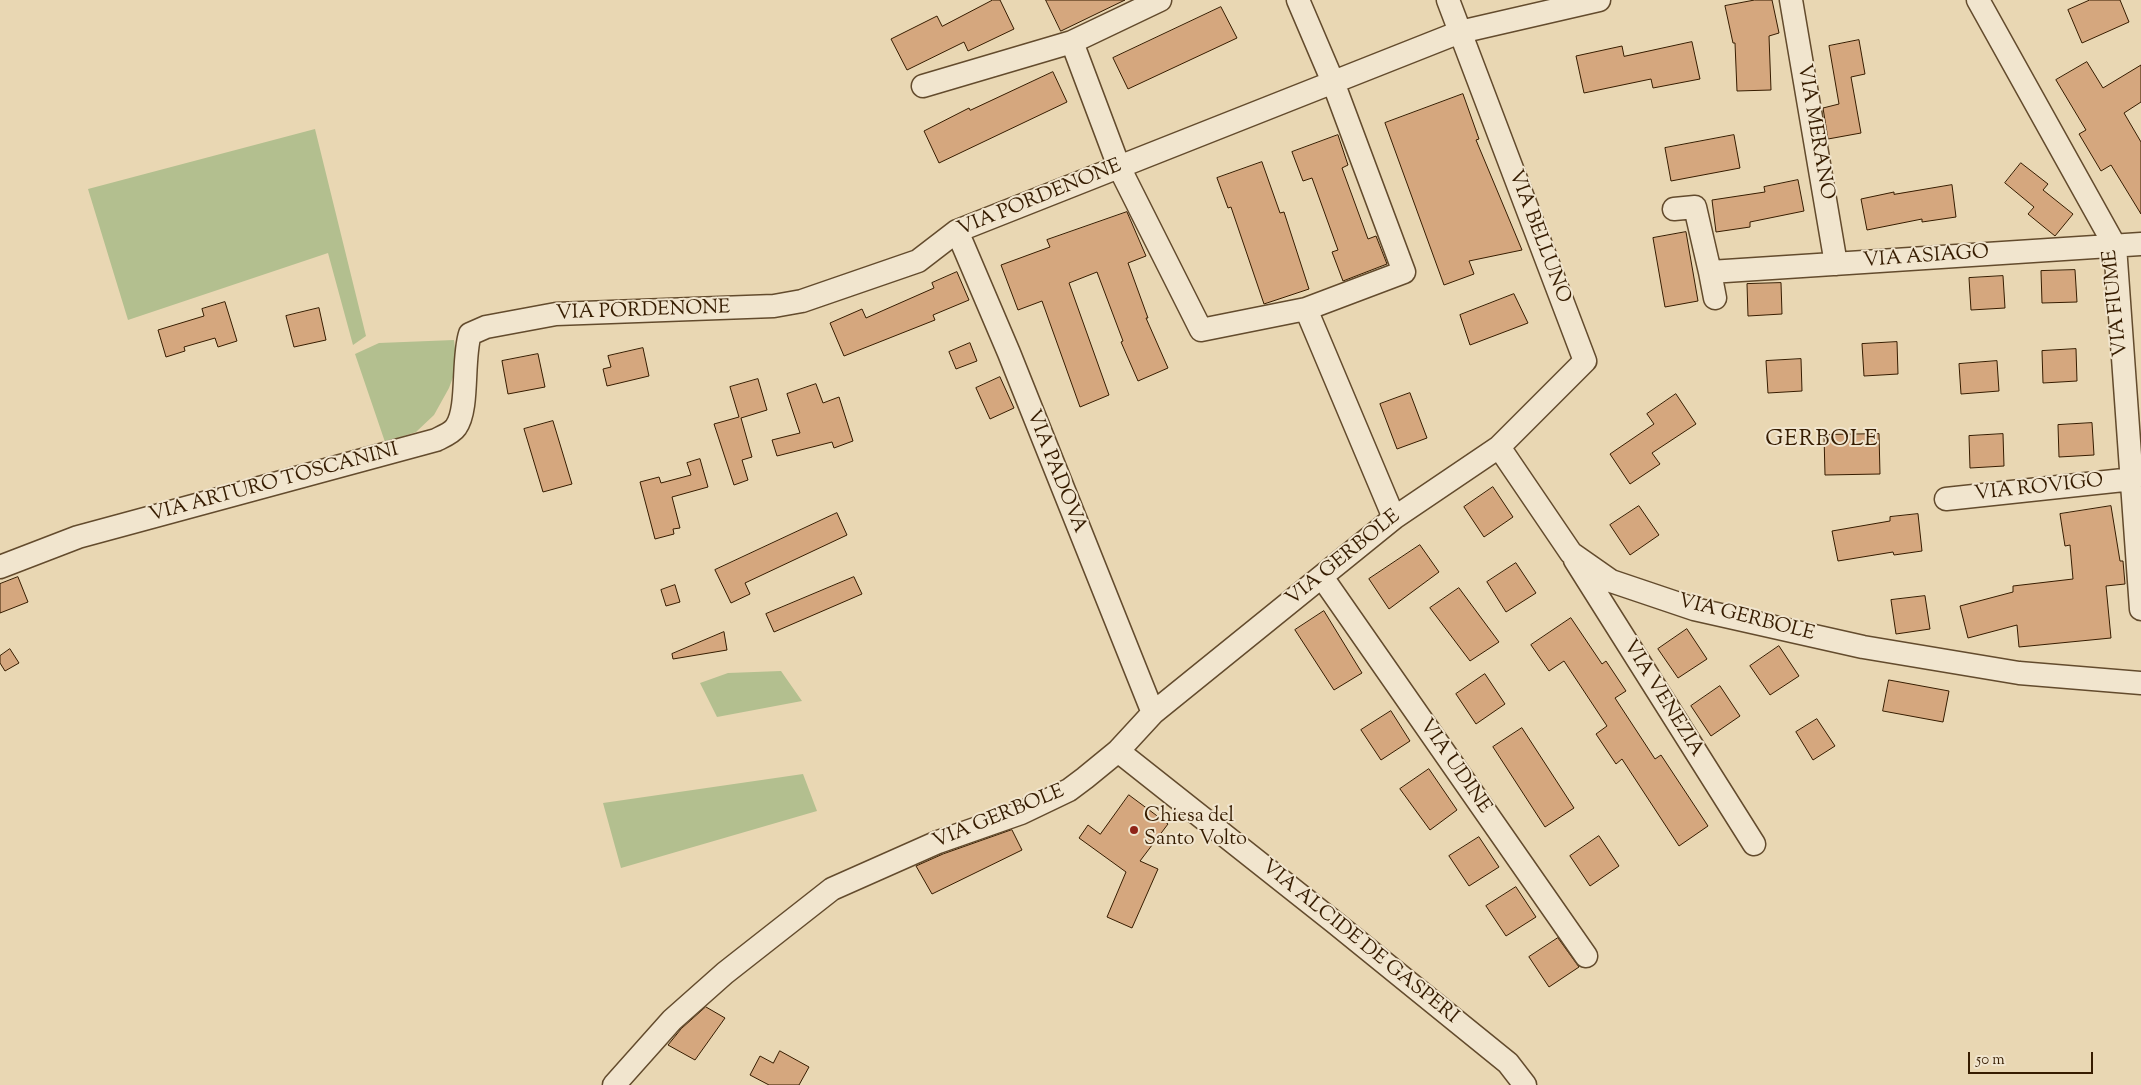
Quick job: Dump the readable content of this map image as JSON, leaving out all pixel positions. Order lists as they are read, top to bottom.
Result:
{
  "streets": {
    "street": [
      "VIA MERANO",
      "VIA PORDENONE",
      "VIA BELLUNO",
      "VIA ASIAGO",
      "VIA FIUME",
      "VIA PADOVA",
      "VIA ARTURO TOSCANINI",
      "VIA ROVIGO",
      "VIA GERBOLE",
      "VIA VENEZIA",
      "VIA UDINE",
      "VIA ALCIDE DE GASPERI"
    ]
  },
  "crossings": [
    ["VIA MERANO", "VIA ASIAGO"],
    ["VIA PORDENONE", "VIA BELLUNO"],
    ["VIA PORDENONE", "VIA PADOVA"],
    ["VIA PORDENONE", "VIA ARTURO TOSCANINI"],
    ["VIA BELLUNO", "VIA GERBOLE"],
    ["VIA ASIAGO", "VIA FIUME"],
    ["VIA FIUME", "VIA ROVIGO"],
    ["VIA PADOVA", "VIA GERBOLE"],
    ["VIA GERBOLE", "VIA VENEZIA"],
    ["VIA GERBOLE", "VIA UDINE"],
    ["VIA GERBOLE", "VIA ALCIDE DE GASPERI"]
  ],
  "districts": ["GERBOLE"],
  "places": ["Chiesa del Santo Volto"],
  "scale_bar": "50 m"
}
